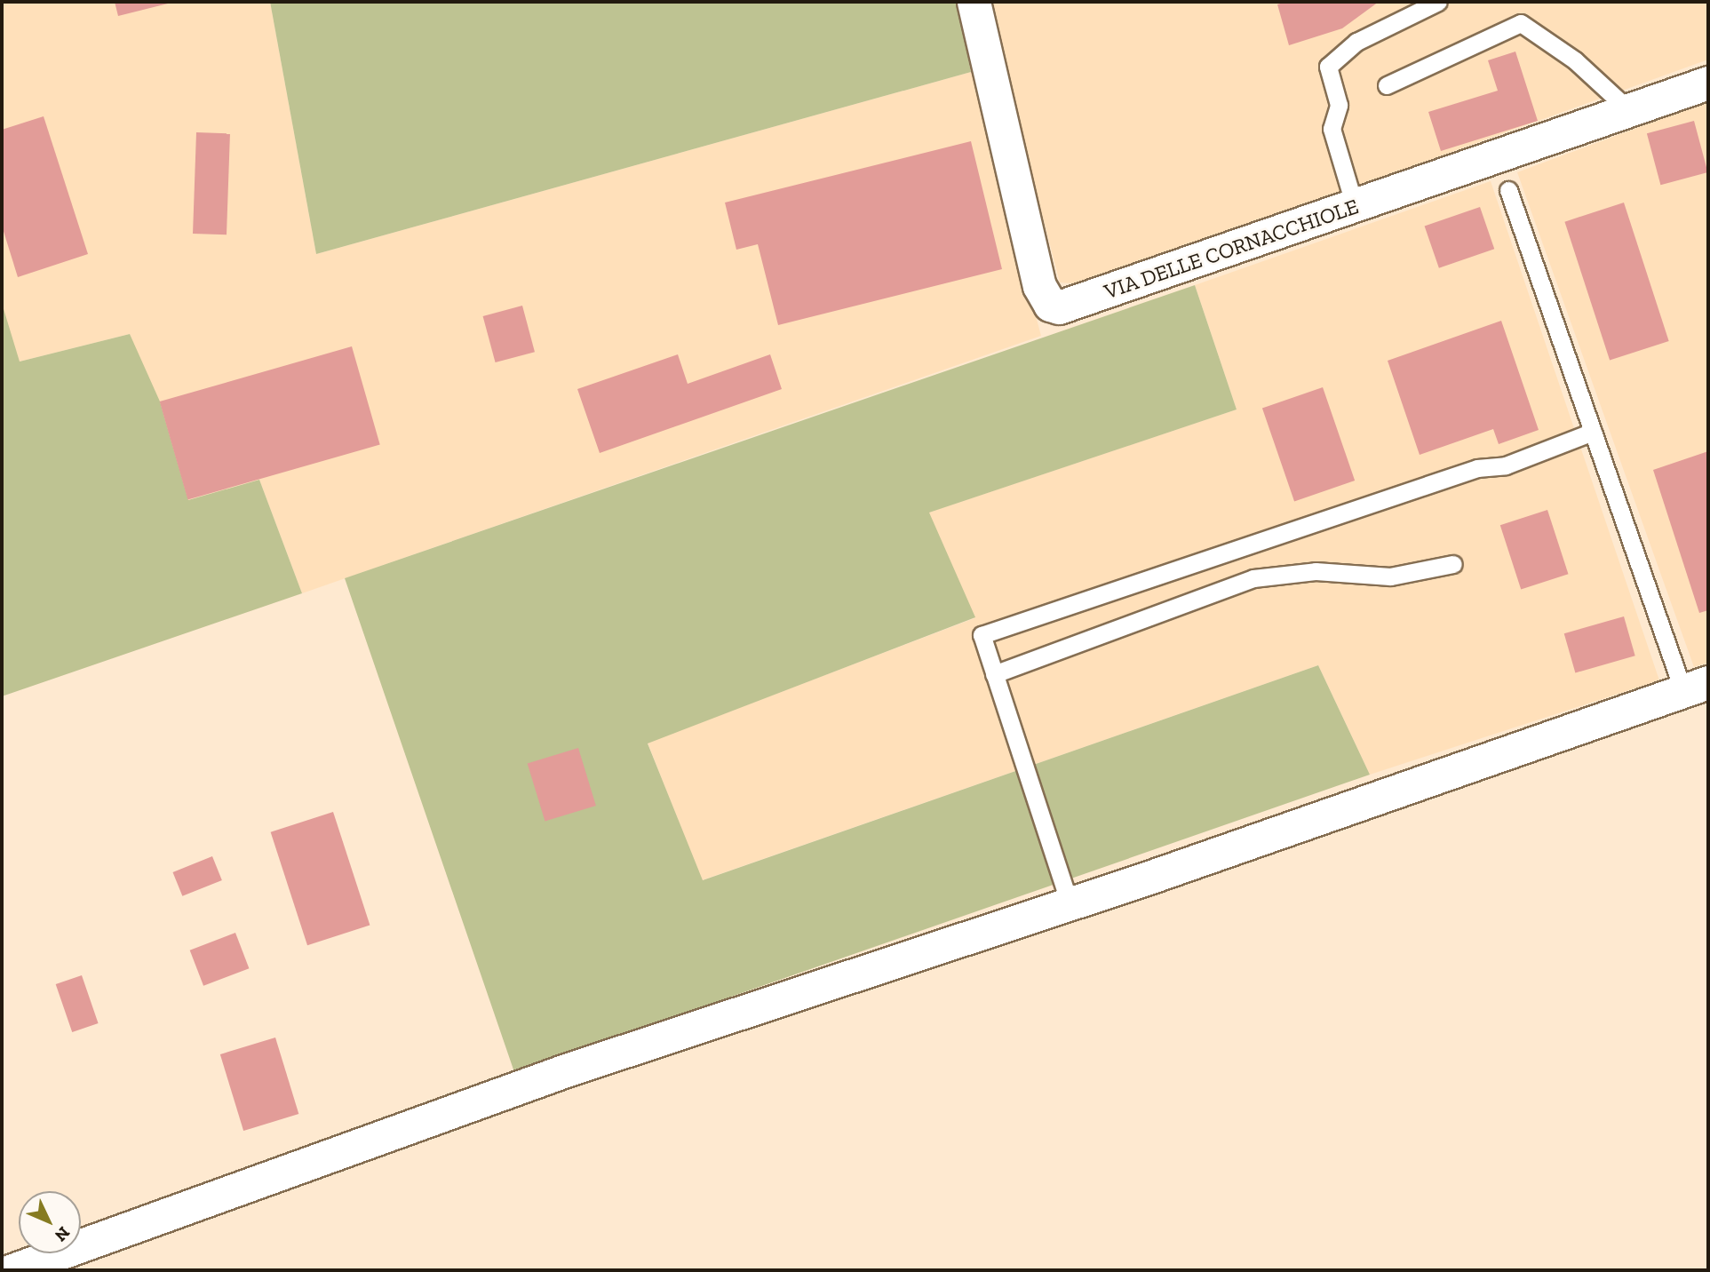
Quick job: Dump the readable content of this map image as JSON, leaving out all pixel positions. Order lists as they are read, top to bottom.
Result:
{
  "streets": {
    "street": ["VIA DELLE CORNACCHIOLE"]
  },
  "north": "bottom right"
}
